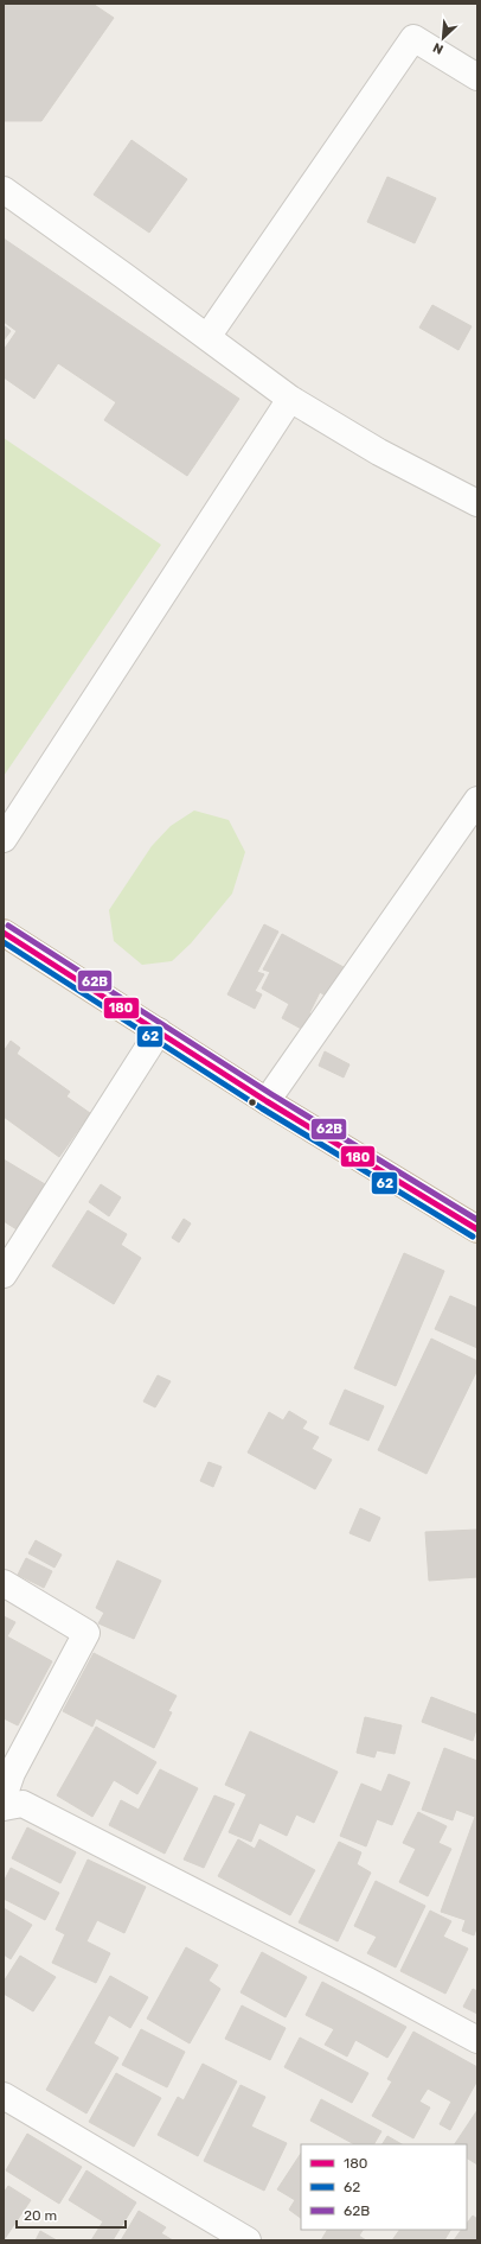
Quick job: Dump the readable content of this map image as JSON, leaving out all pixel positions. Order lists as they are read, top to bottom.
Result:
{
  "lines": ["transit line 62B", "transit line 180", "transit line 62"],
  "legend": ["180", "62", "62B"],
  "scale_bar": "20 m",
  "north": "bottom left"
}
